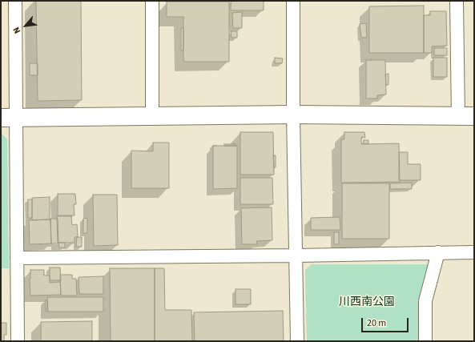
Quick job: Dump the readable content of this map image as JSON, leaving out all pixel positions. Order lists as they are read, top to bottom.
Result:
{
  "parks": ["川西南公園"],
  "scale_bar": "20 m",
  "north": "bottom left"
}
